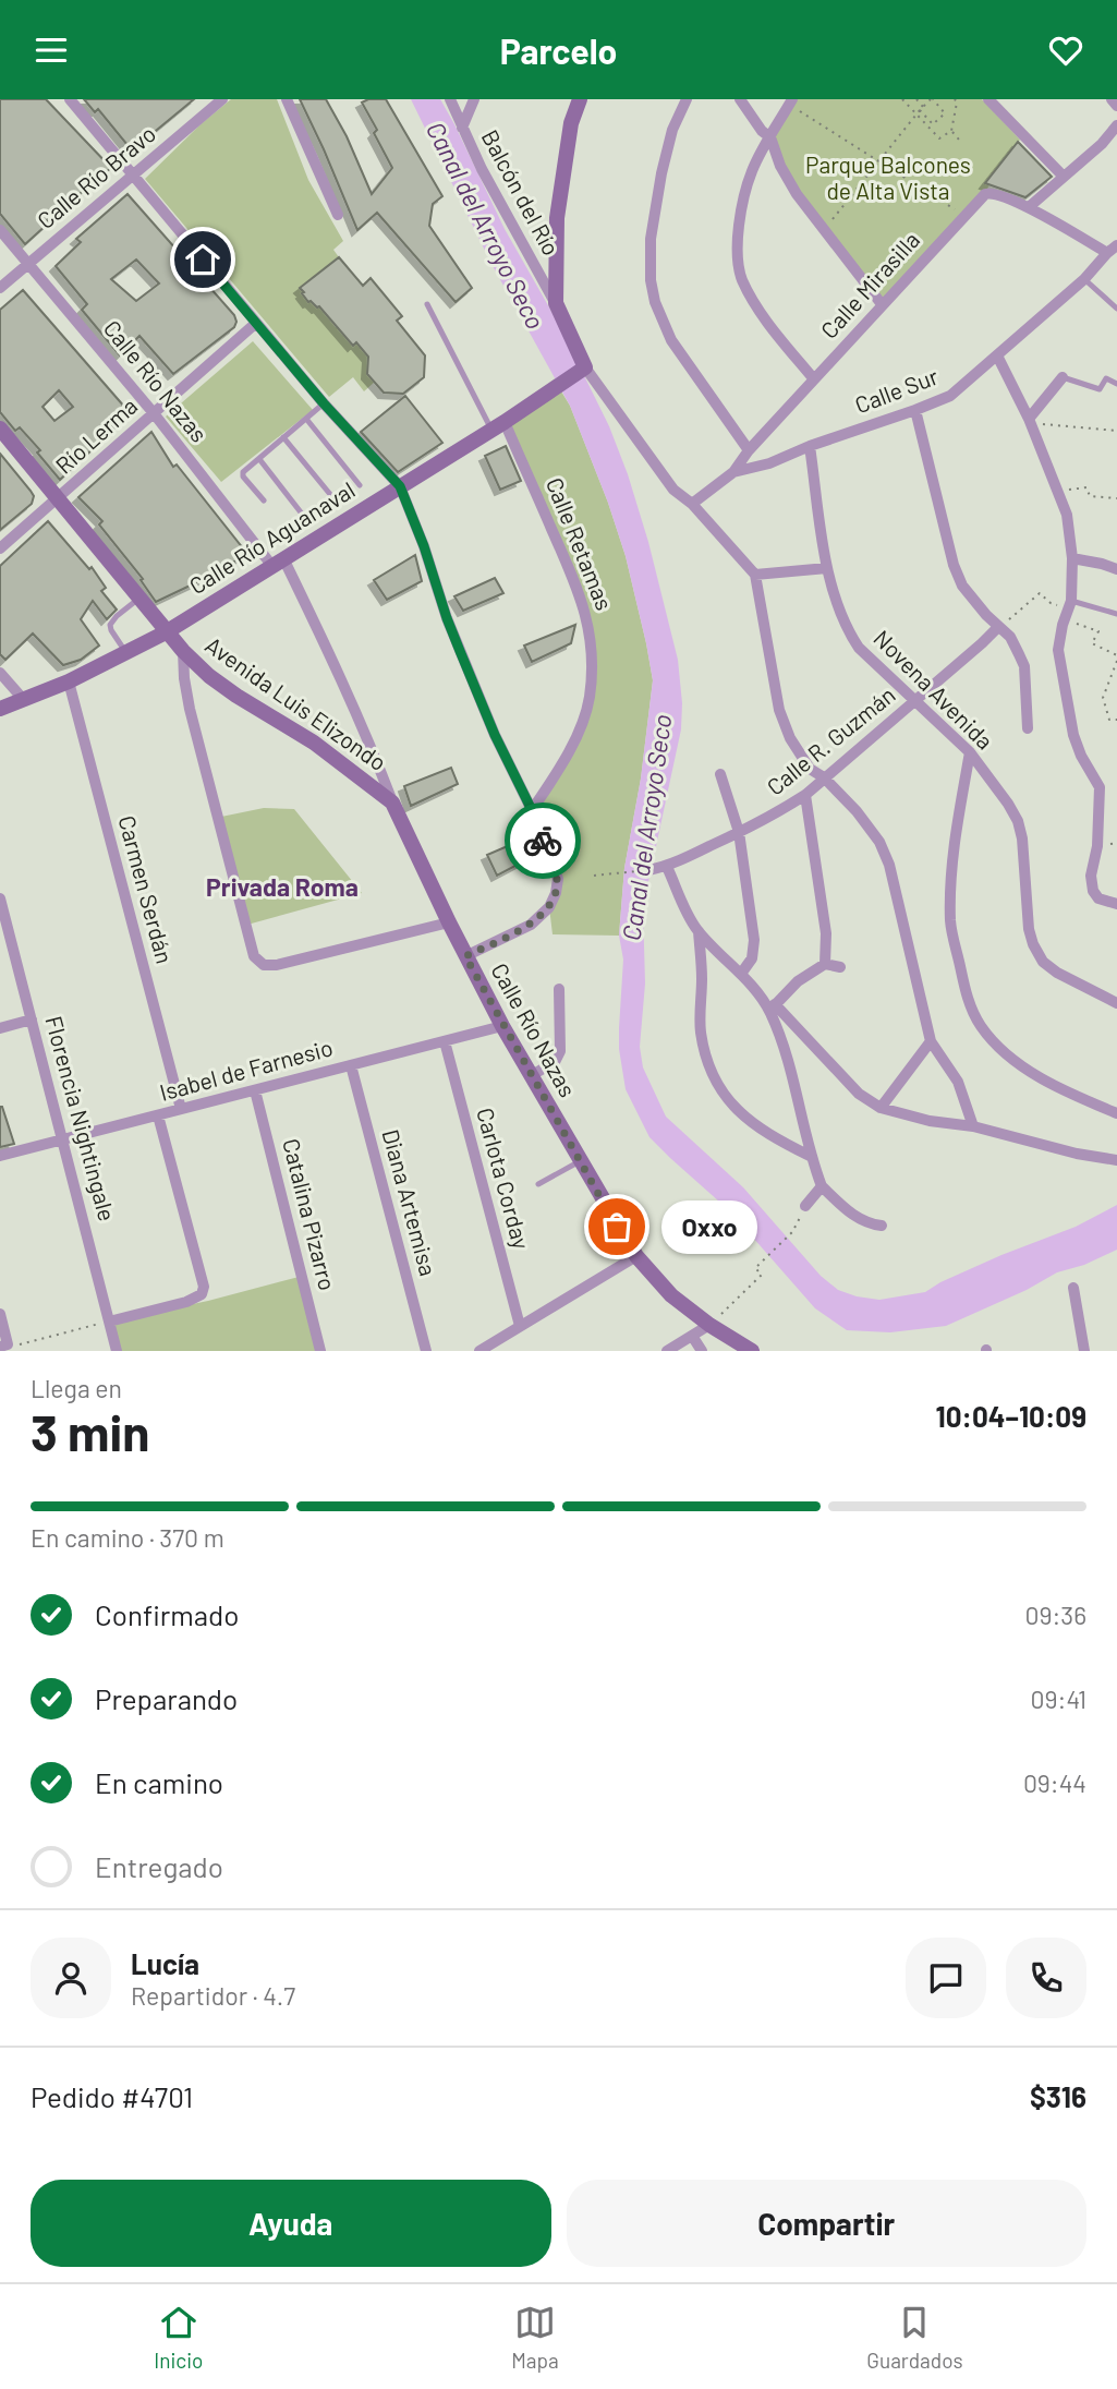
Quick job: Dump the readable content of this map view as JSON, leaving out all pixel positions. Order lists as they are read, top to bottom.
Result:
{
  "streets": {
    "street": [
      "Calle Río Bravo",
      "Balcón del Río",
      "Calle Mirasilla",
      "Calle Río Nazas",
      "Calle Sur",
      "Río Lerma",
      "Calle Río Aguanaval",
      "Calle Retamas",
      "Novena Avenida",
      "Avenida Luis Elizondo",
      "Calle R. Guzmán",
      "Carmen Serdán",
      "Isabel de Farnesio",
      "Florencia Nightingale",
      "Carlota Corday",
      "Diana Artemisa",
      "Catalina Pizarro"
    ]
  },
  "crossings": [
    ["Calle Río Bravo", "Calle Río Nazas"],
    ["Calle Mirasilla", "Calle Sur"],
    ["Calle Río Nazas", "Río Lerma"],
    ["Calle Río Nazas", "Calle Río Aguanaval"],
    ["Calle Río Nazas", "Avenida Luis Elizondo"],
    ["Calle Río Nazas", "Isabel de Farnesio"],
    ["Calle Sur", "Novena Avenida"],
    ["Río Lerma", "Avenida Luis Elizondo"],
    ["Calle Río Aguanaval", "Calle Retamas"],
    ["Calle Río Aguanaval", "Avenida Luis Elizondo"],
    ["Calle Río Aguanaval", "Carmen Serdán"],
    ["Novena Avenida", "Calle R. Guzmán"],
    ["Carmen Serdán", "Isabel de Farnesio"],
    ["Isabel de Farnesio", "Florencia Nightingale"],
    ["Isabel de Farnesio", "Carlota Corday"],
    ["Isabel de Farnesio", "Diana Artemisa"],
    ["Isabel de Farnesio", "Catalina Pizarro"]
  ],
  "districts": ["Privada Roma"],
  "water": ["Canal del Arroyo Seco"],
  "parks": ["Parque Balcones de Alta Vista"],
  "places": ["Oxxo"],
  "page": {
    "header": "Parcelo",
    "bubble": "Oxxo",
    "heading": ["3 min", "Llega en", "10:04–10:09"],
    "panel": [
      "Lucía",
      "Repartidor · 4.7",
      "Pedido #4701",
      "$316"
    ],
    "bar": "En camino · 370 m",
    "list": [
      ["Confirmado", "09:36"],
      ["Preparando", "09:41"],
      ["En camino", "09:44"],
      "Entregado"
    ],
    "buttons": ["Ayuda", "Compartir"],
    "tabs": ["Inicio", "Mapa", "Guardados"]
  }
}
